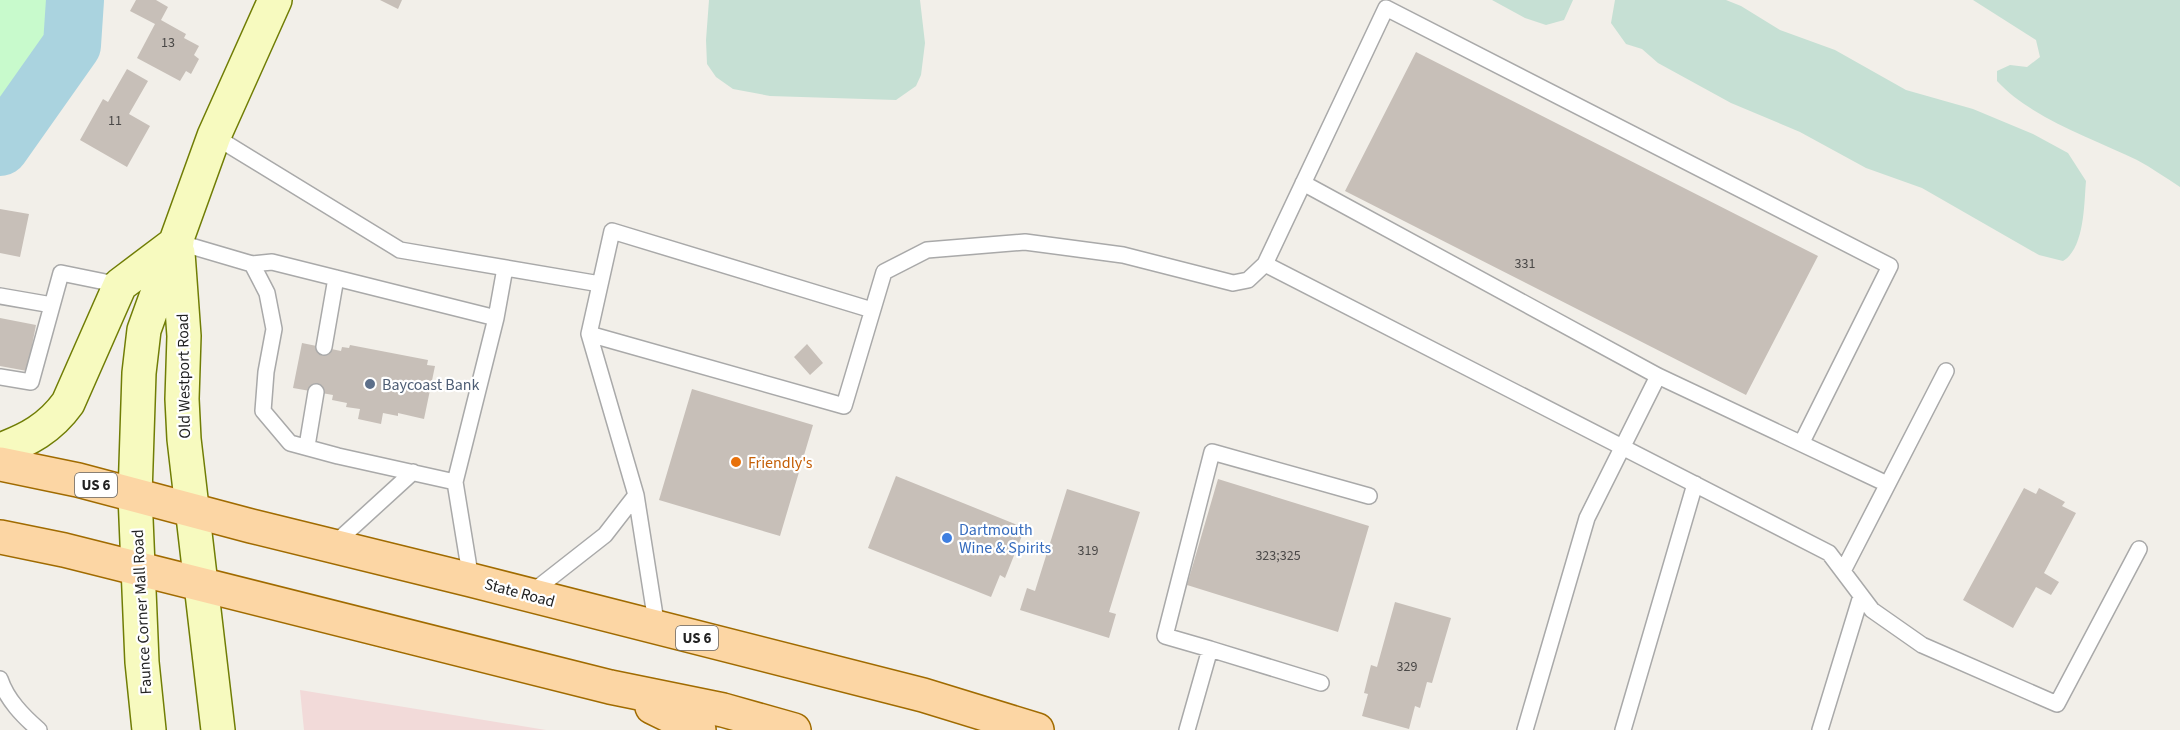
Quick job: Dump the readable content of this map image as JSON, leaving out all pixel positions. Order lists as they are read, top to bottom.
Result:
{
  "streets": {
    "main road": [
      "Old Westport Road",
      "US 6",
      "State Road",
      "Faunce Corner Mall Road"
    ]
  },
  "crossings": [
    ["Old Westport Road", "State Road"],
    ["Old Westport Road", "Faunce Corner Mall Road"],
    ["State Road", "Faunce Corner Mall Road"]
  ],
  "places": ["Baycoast Bank", "Friendly's", "Dartmouth Wine & Spirits"],
  "house_numbers": [
    "13",
    "11",
    "331",
    "319",
    "323;325",
    "329"
  ]
}
